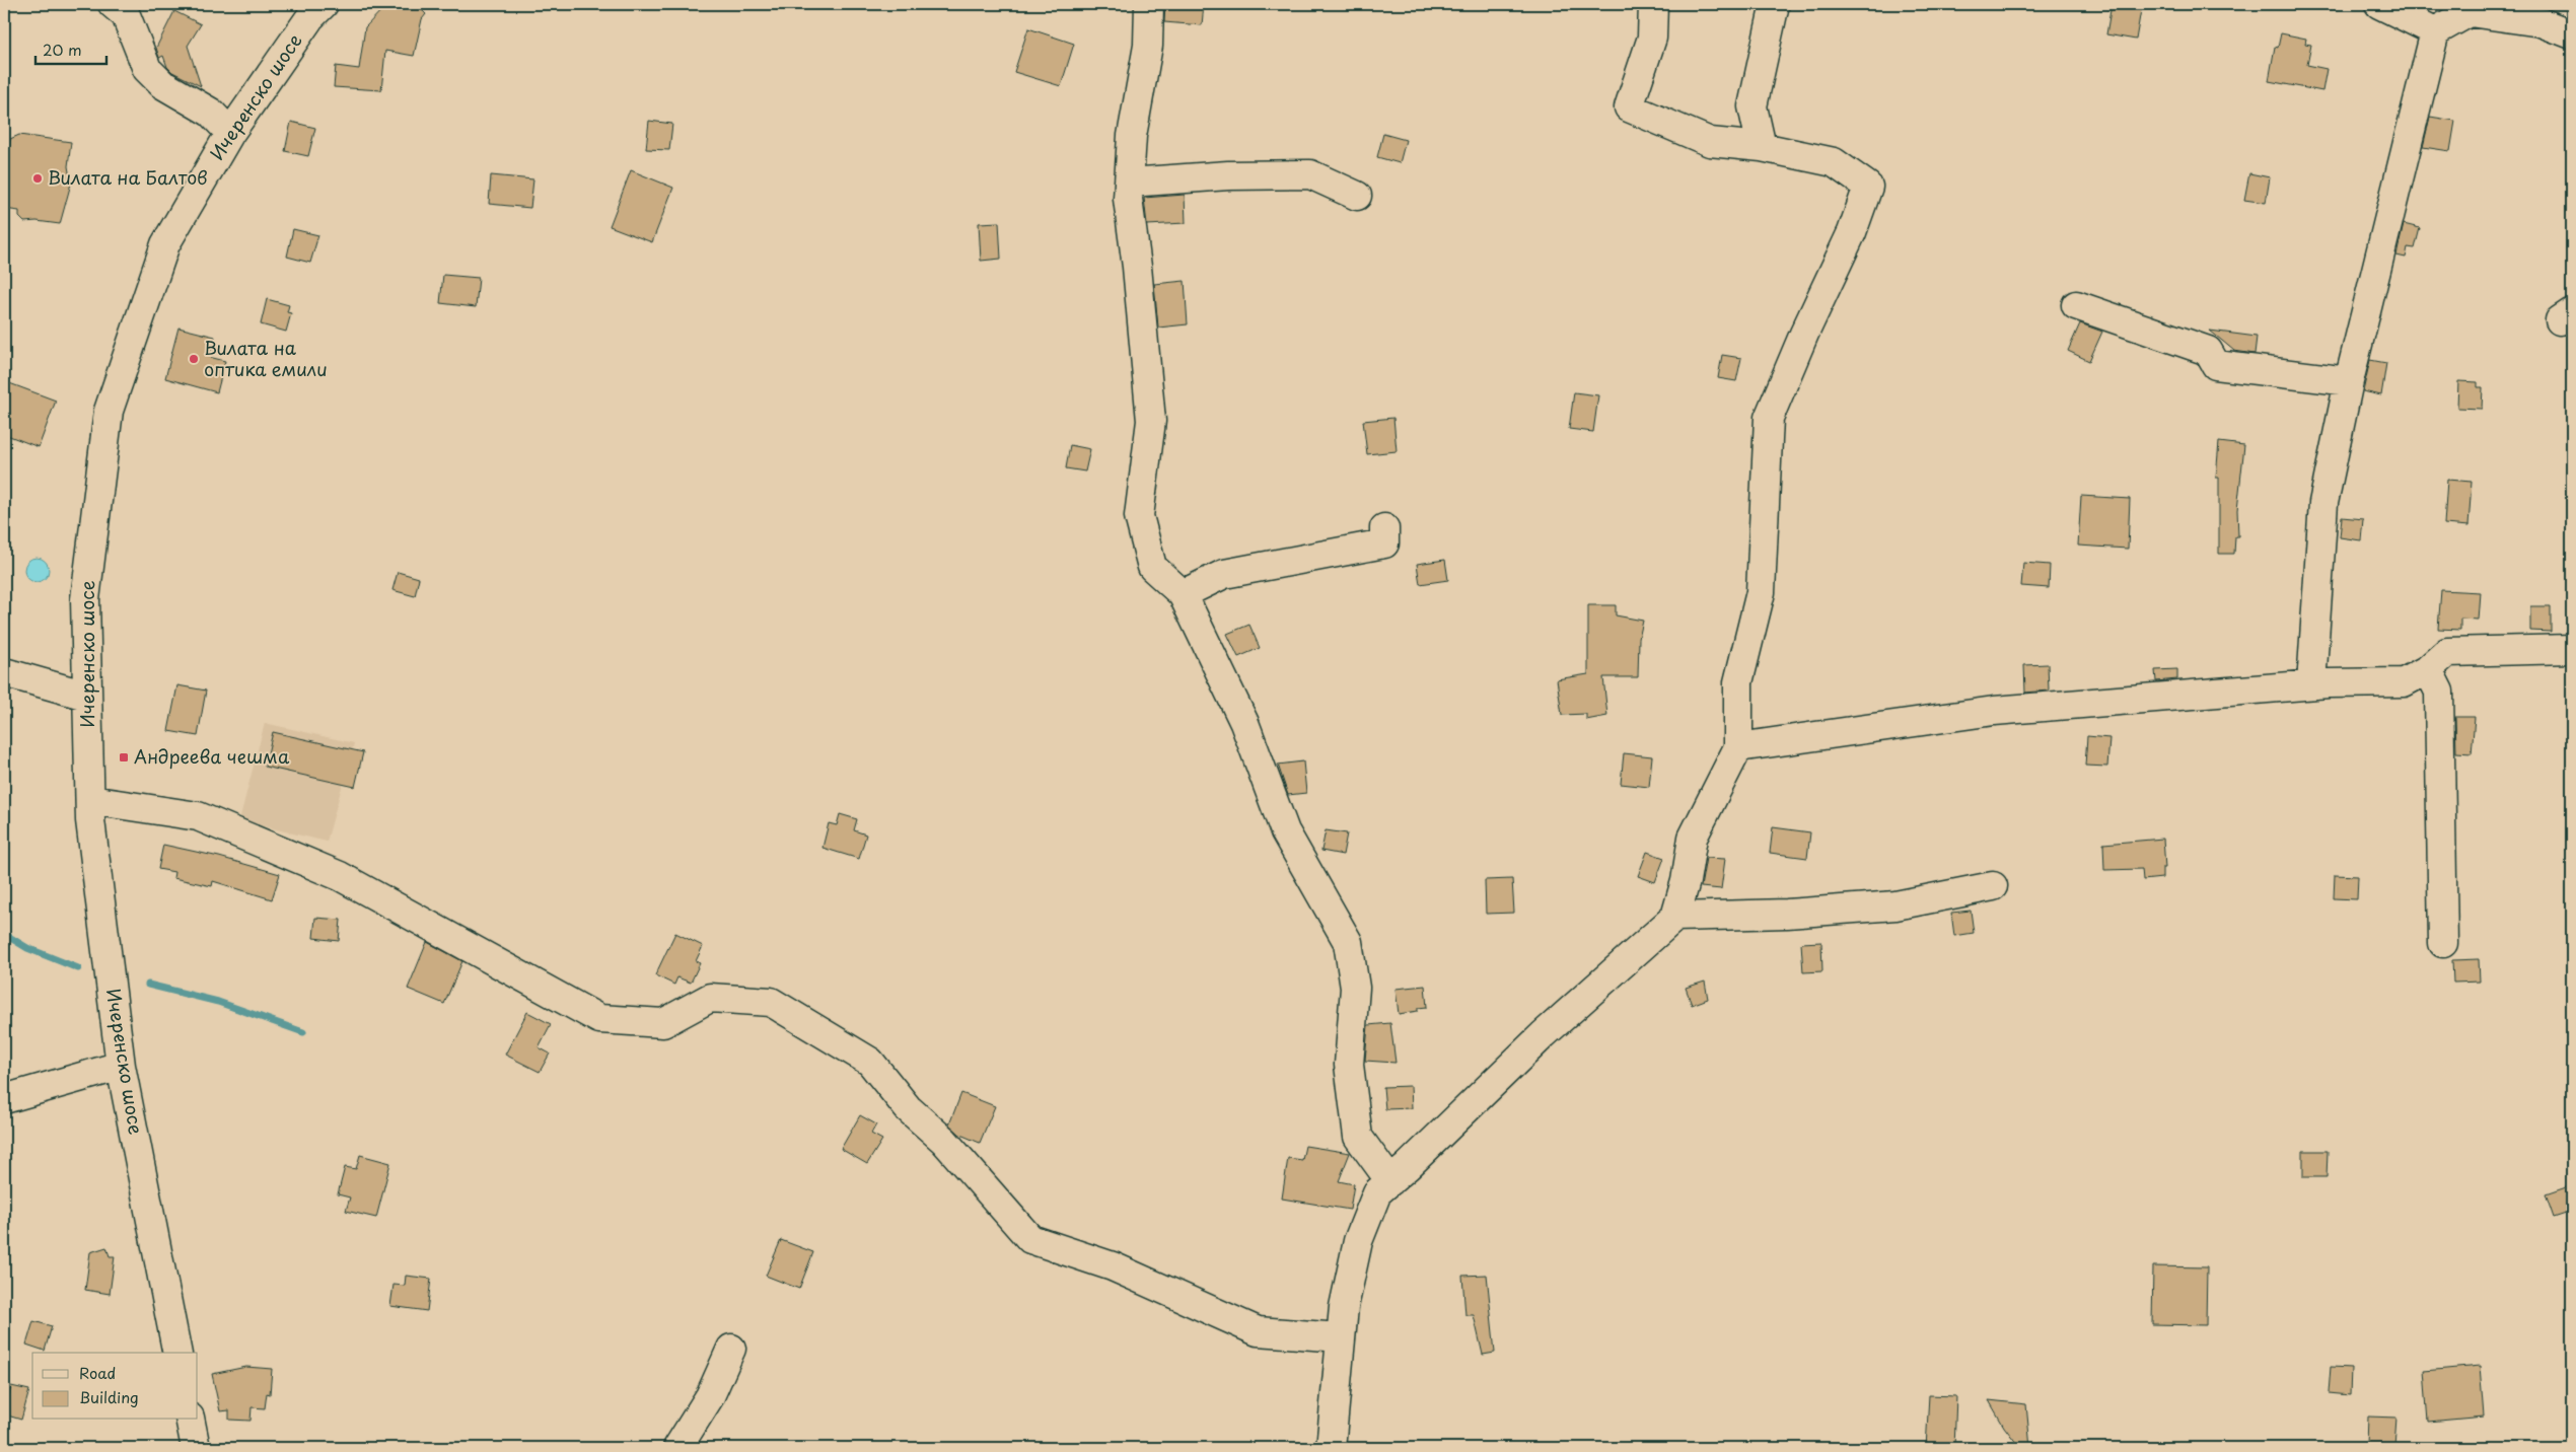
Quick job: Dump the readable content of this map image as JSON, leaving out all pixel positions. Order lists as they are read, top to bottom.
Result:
{
  "streets": {
    "street": ["Ичеренско шосе"]
  },
  "places": {
    "other": ["Вилата на Балтов", "Вилата на оптика емили"],
    "transit": ["Андреева чешма"]
  },
  "legend": ["Road", "Building"],
  "scale_bar": "20 m"
}
